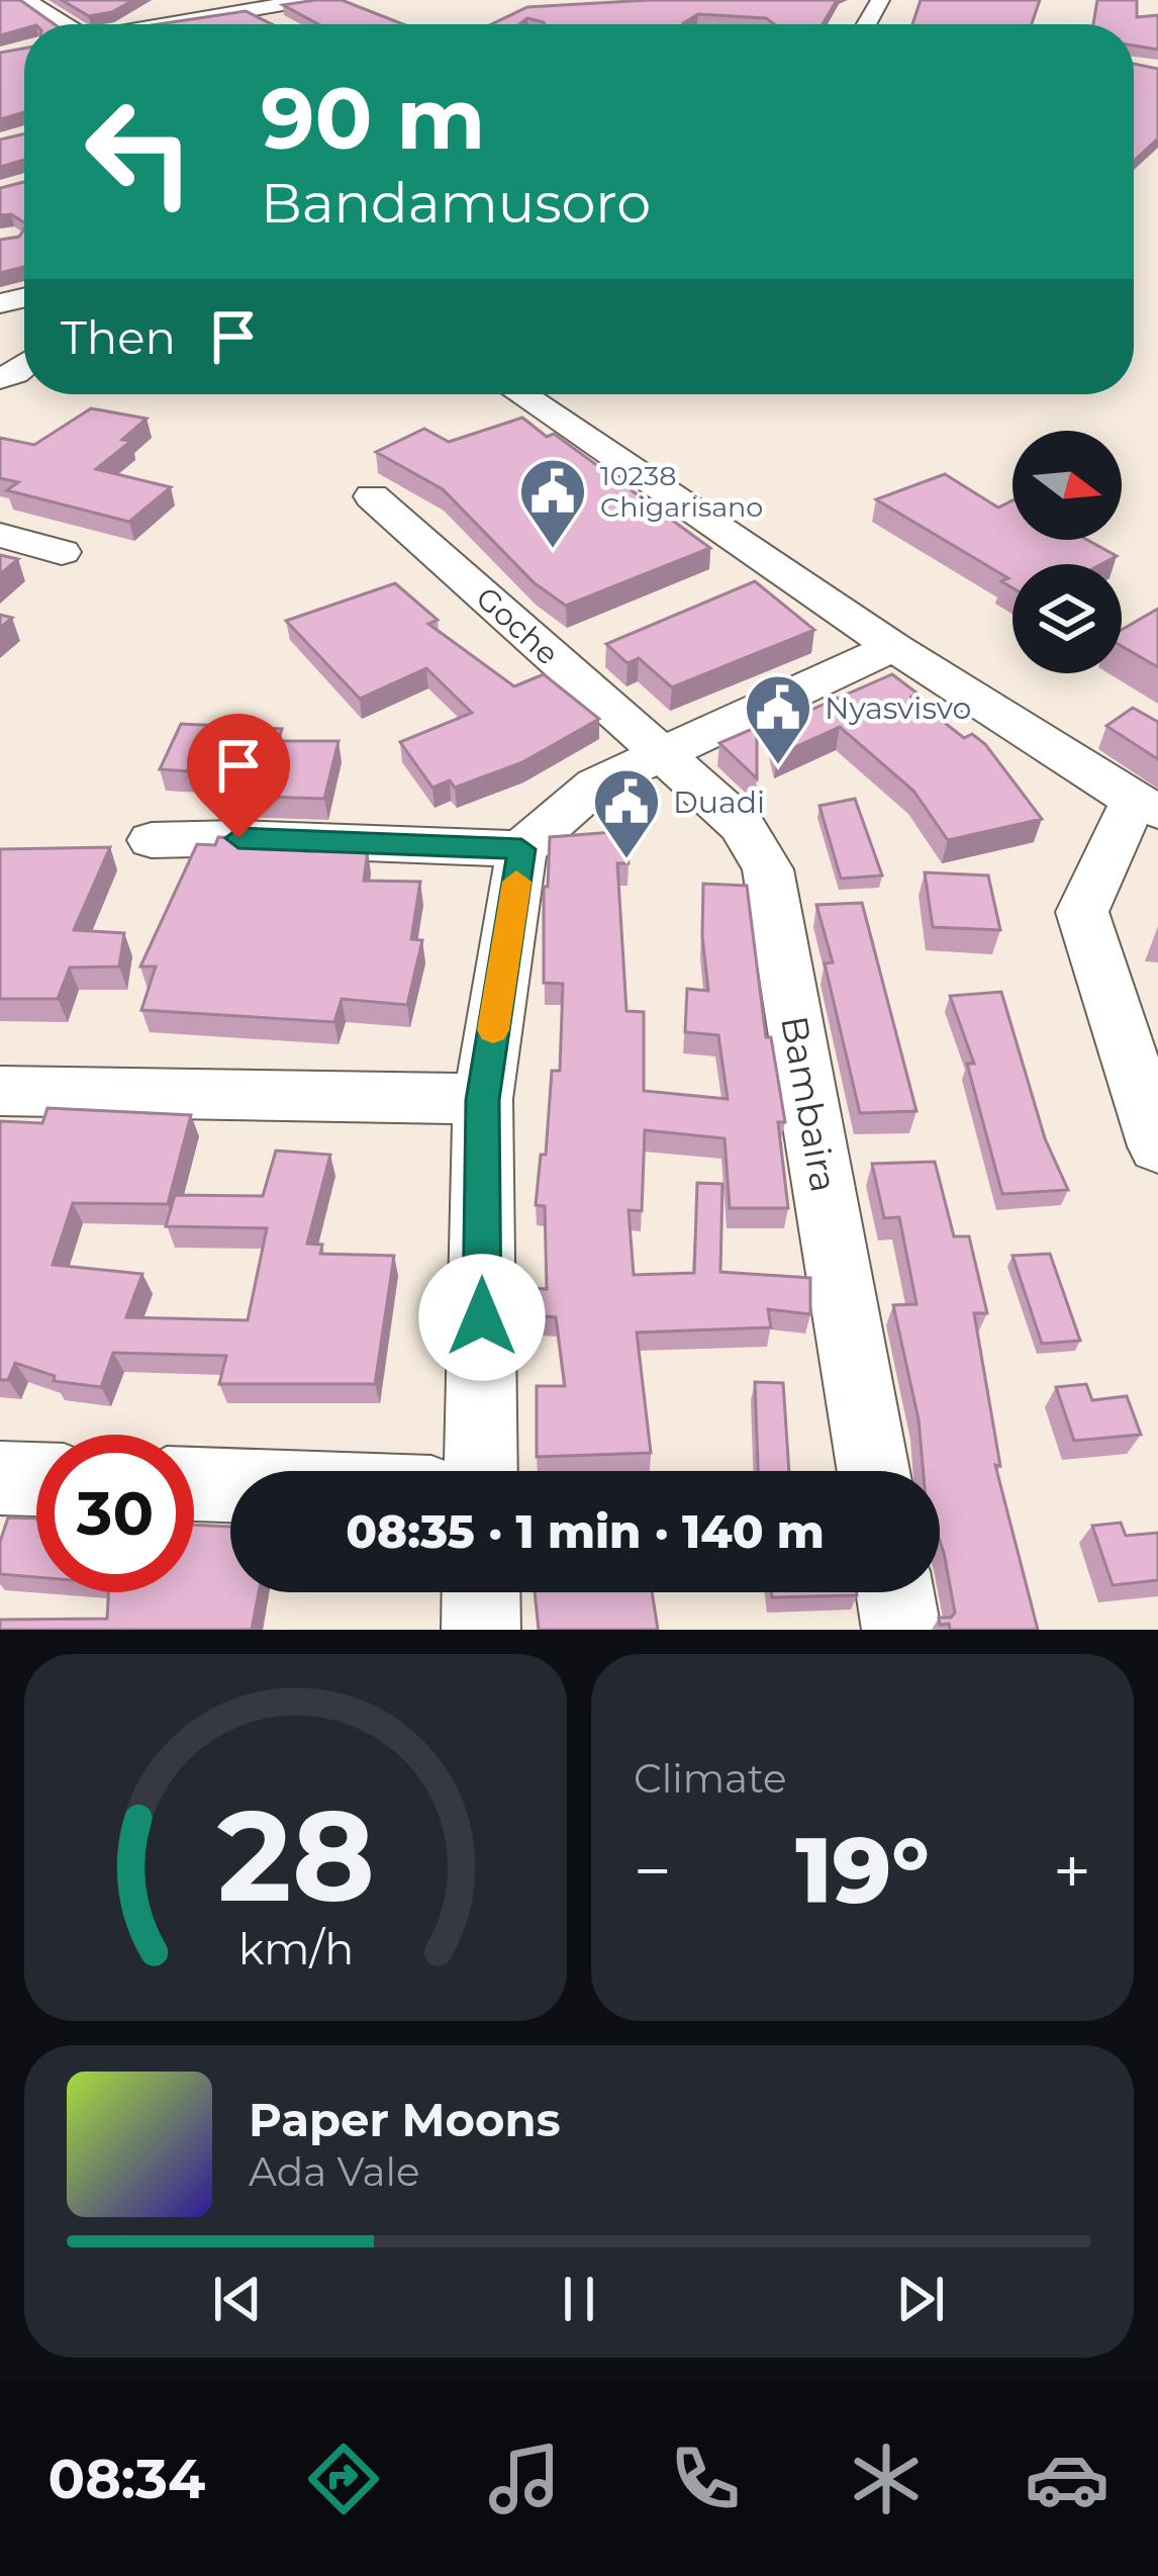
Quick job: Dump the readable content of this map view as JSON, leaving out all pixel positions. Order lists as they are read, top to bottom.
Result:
{
  "streets": {
    "street": ["Goche", "Bambaira"]
  },
  "crossings": [
    ["Goche", "Bambaira"]
  ],
  "places": {
    "public building": ["10238 Chigarisano", "Nyasvisvo", "Duadi"]
  },
  "north": "right",
  "page": {
    "turn": ["90 m", "Bandamusoro"],
    "then": "Then",
    "limit": "30",
    "trip": "08:35 · 1 min · 140 m",
    "tile": "Climate",
    "heat": ["−", "19°", "+"],
    "song": ["Paper Moons", "Ada Vale"],
    "tabs": "08:34",
    "gauge": ["28", "km/h"]
  }
}
